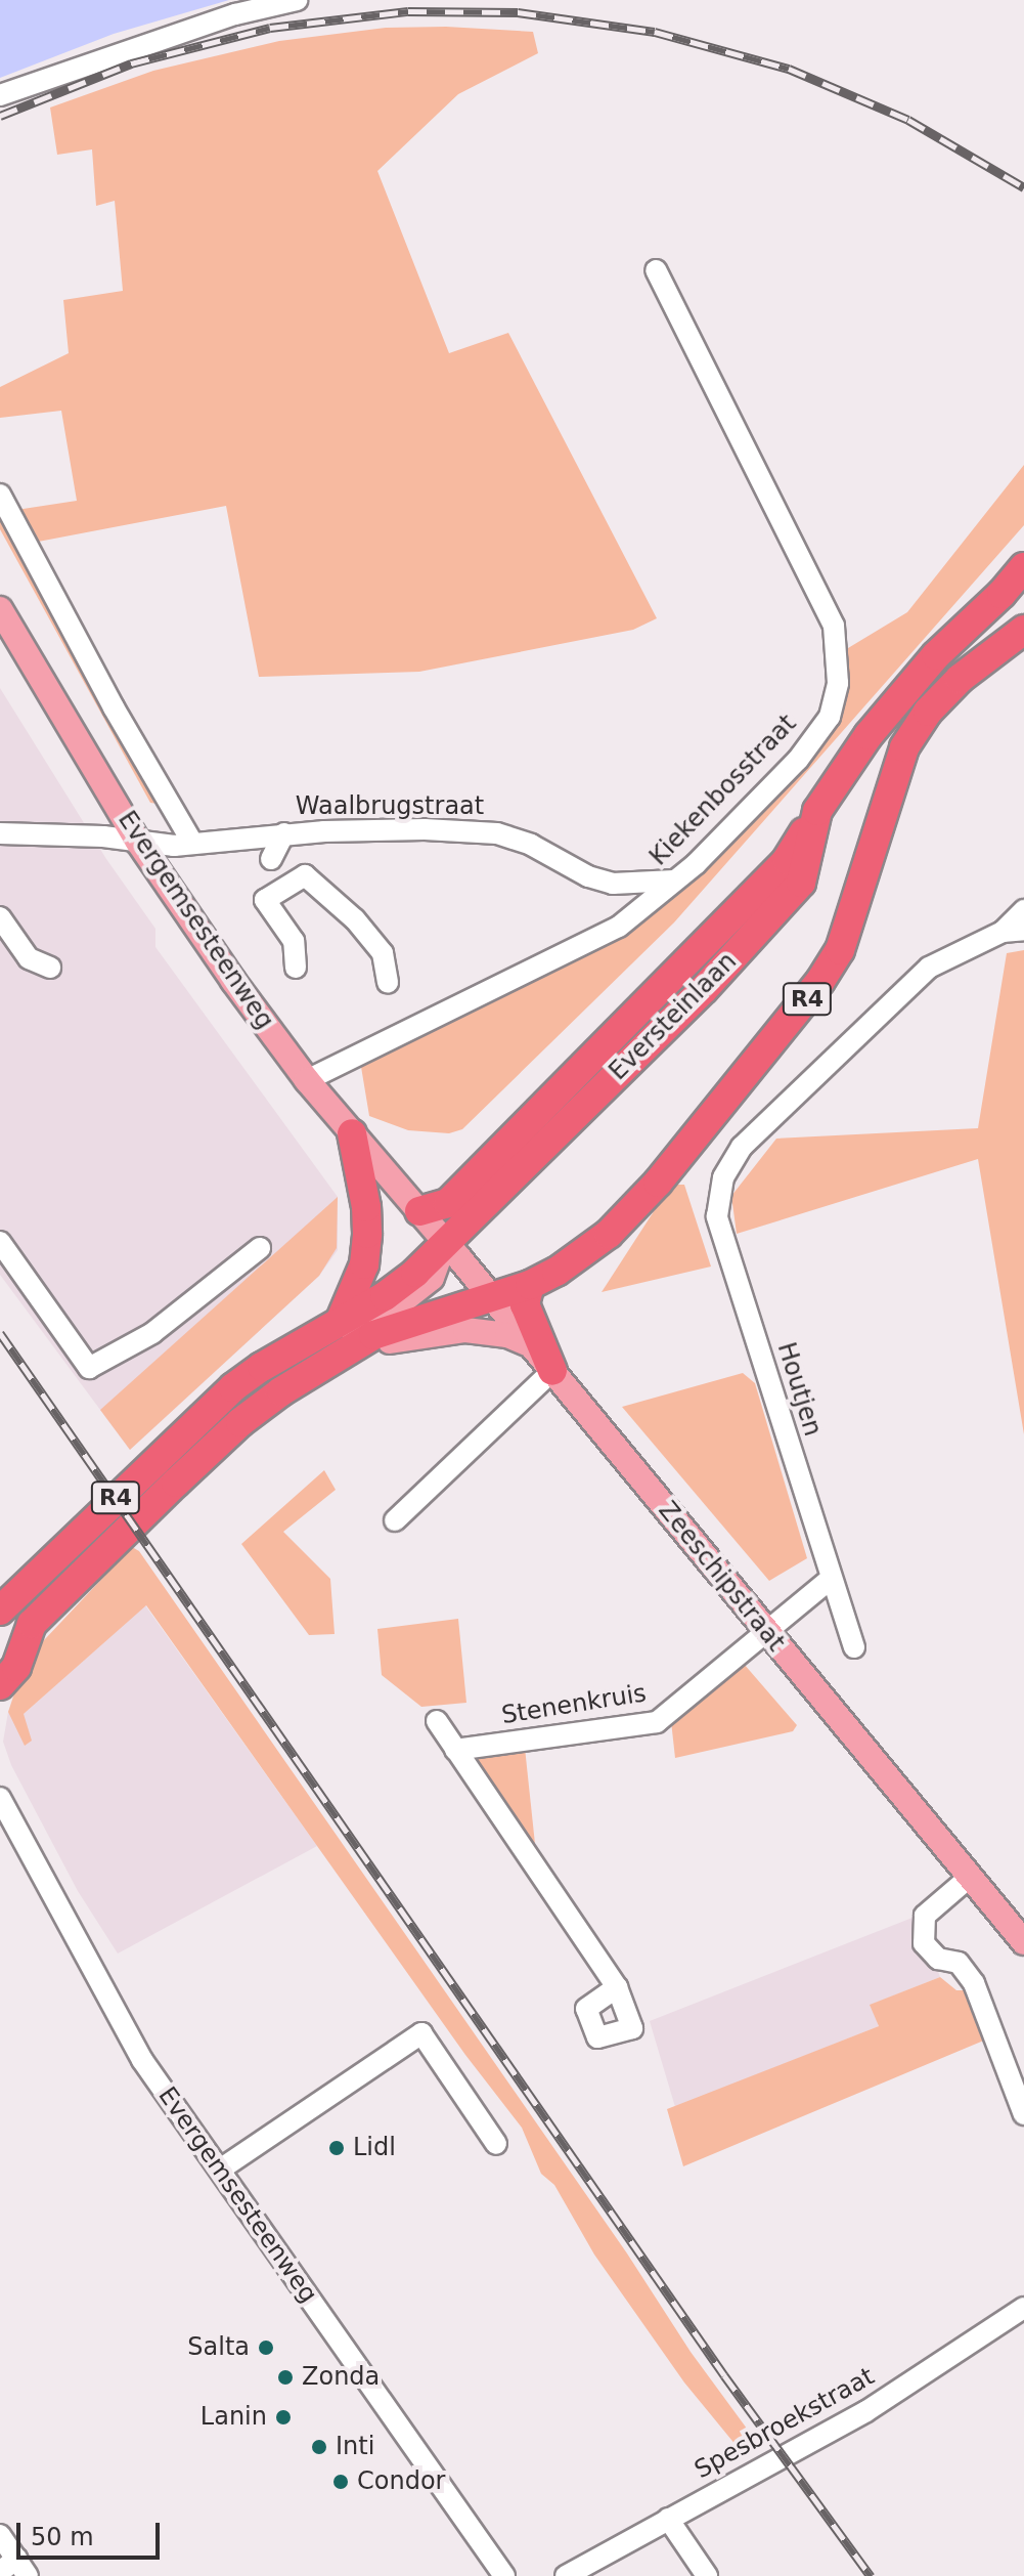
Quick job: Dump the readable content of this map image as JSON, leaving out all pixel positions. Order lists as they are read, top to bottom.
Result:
{
  "streets": {
    "highway": ["R4", "Eversteinlaan"],
    "main road": ["Evergemsesteenweg", "Zeeschipstraat"],
    "street": [
      "Kiekenbosstraat",
      "Waalbrugstraat",
      "Houtjen",
      "Stenenkruis",
      "Spesbroekstraat"
    ]
  },
  "crossings": [
    ["Kiekenbosstraat", "Waalbrugstraat"],
    ["Kiekenbosstraat", "Evergemsesteenweg"],
    ["Waalbrugstraat", "Evergemsesteenweg"],
    ["Evergemsesteenweg", "Zeeschipstraat"],
    ["R4", "Zeeschipstraat"],
    ["Eversteinlaan", "Zeeschipstraat"],
    ["Zeeschipstraat", "Stenenkruis"]
  ],
  "places": [
    "Lidl",
    "Salta",
    "Zonda",
    "Lanin",
    "Inti",
    "Condor"
  ],
  "scale_bar": "50 m"
}
